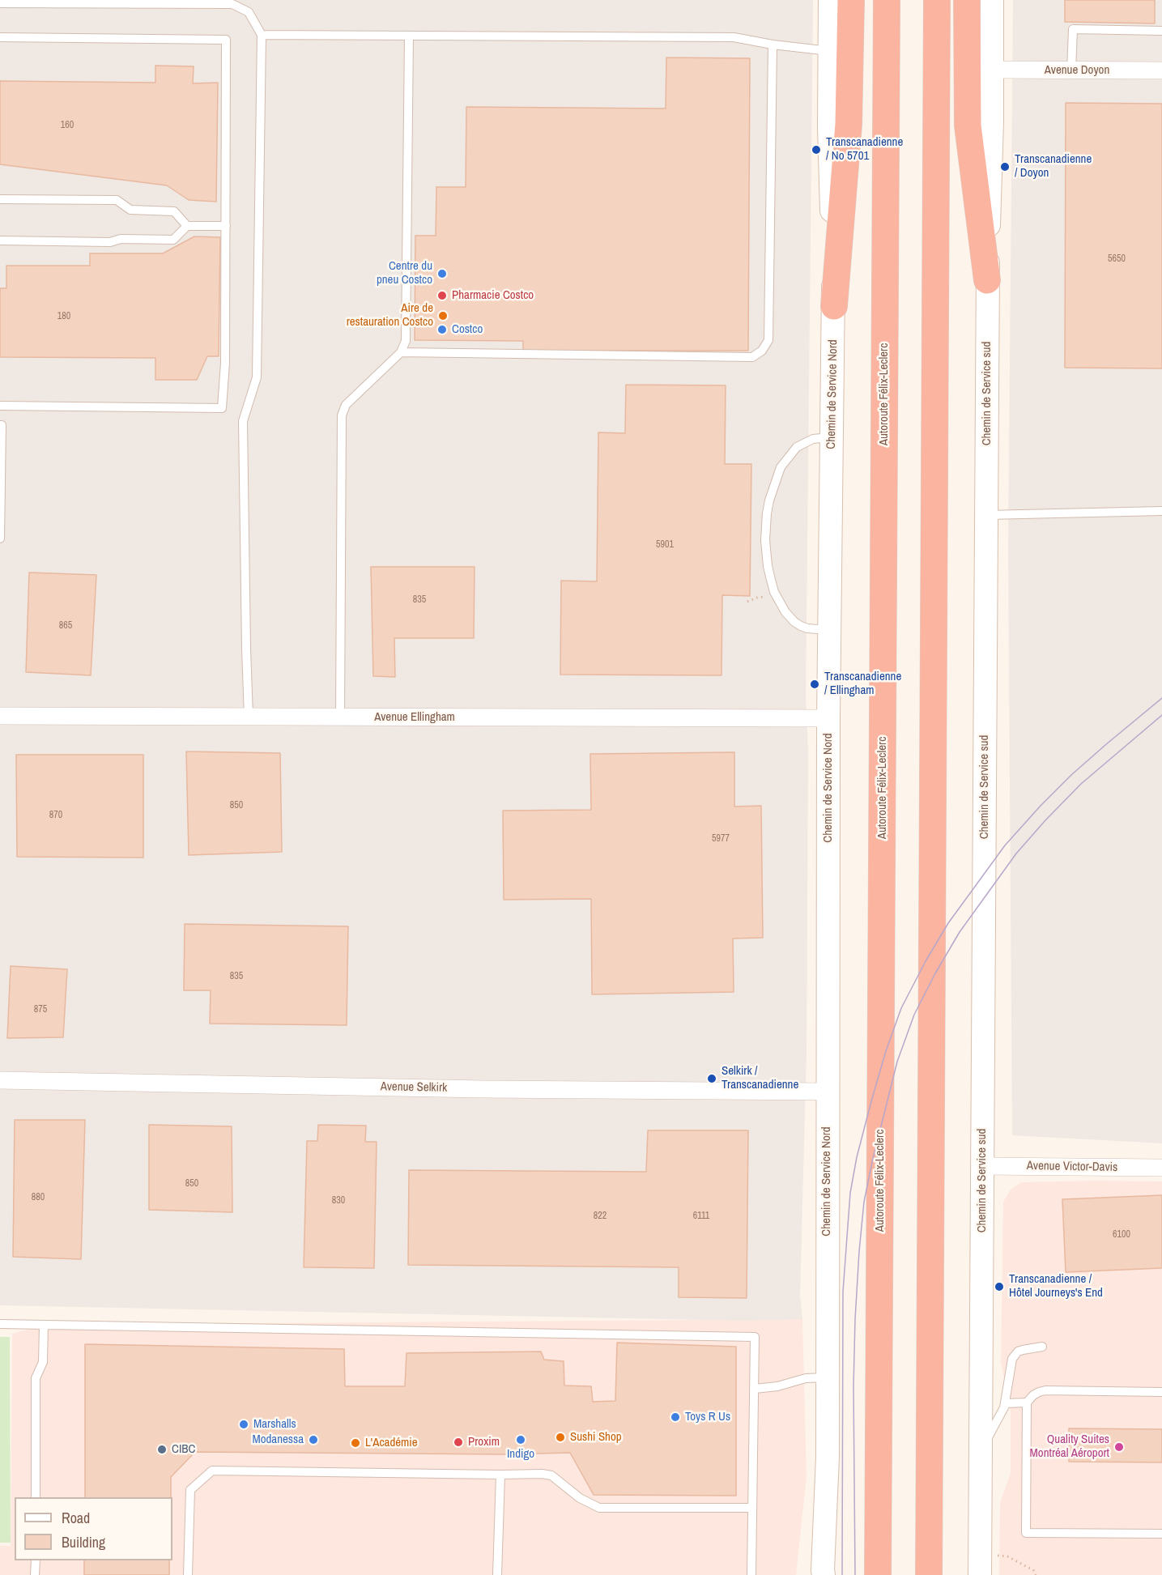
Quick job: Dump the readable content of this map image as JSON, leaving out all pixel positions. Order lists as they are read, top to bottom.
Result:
{
  "streets": {
    "highway": ["Autoroute Félix-Leclerc"],
    "main road": ["Chemin de Service sud", "Chemin de Service Nord"],
    "street": [
      "Avenue Doyon",
      "Avenue Ellingham",
      "Avenue Selkirk",
      "Avenue Victor-Davis"
    ]
  },
  "crossings": [
    ["Avenue Doyon", "Chemin de Service sud"],
    ["Chemin de Service sud", "Avenue Victor-Davis"],
    ["Chemin de Service Nord", "Avenue Ellingham"],
    ["Chemin de Service Nord", "Avenue Selkirk"]
  ],
  "places": [
    "Transcanadienne / No 5701",
    "Transcanadienne / Doyon",
    "Centre du pneu Costco",
    "Pharmacie Costco",
    "Aire de restauration Costco",
    "Costco",
    "Transcanadienne / Ellingham",
    "Selkirk / Transcanadienne",
    "Transcanadienne / Hôtel Journeys's End",
    "Toys R Us",
    "Marshalls",
    "Sushi Shop",
    "Modanessa",
    "Indigo",
    "Proxim",
    "L'Académie",
    "Quality Suites Montréal Aéroport",
    "CIBC"
  ],
  "house_numbers": [
    "160",
    "5650",
    "180",
    "5901",
    "835",
    "865",
    "850",
    "870",
    "5977",
    "835",
    "875",
    "850",
    "880",
    "830",
    "822",
    "6111",
    "6100"
  ],
  "legend": ["Road", "Building"]
}
